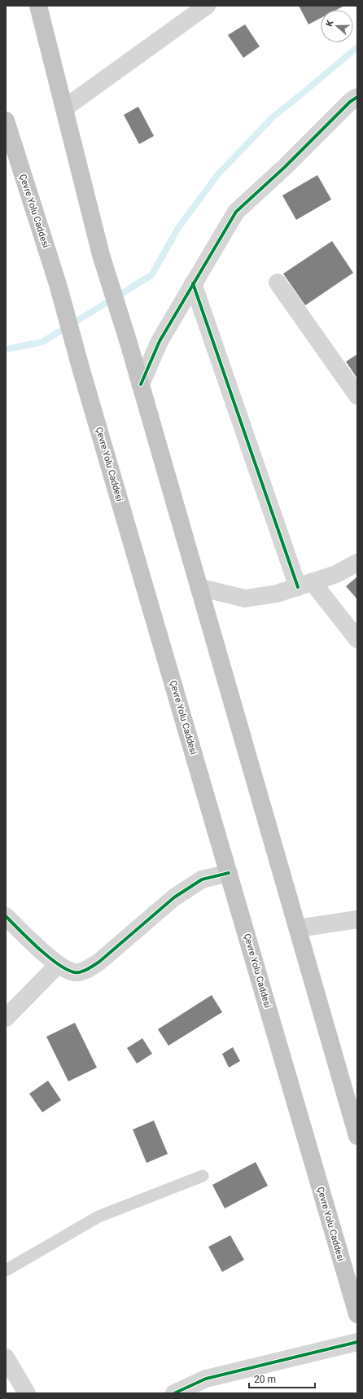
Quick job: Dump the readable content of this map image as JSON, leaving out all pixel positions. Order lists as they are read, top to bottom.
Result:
{
  "streets": {
    "highway": ["Çevre Yolu Caddesi"]
  },
  "scale_bar": "20 m",
  "north": "left"
}
